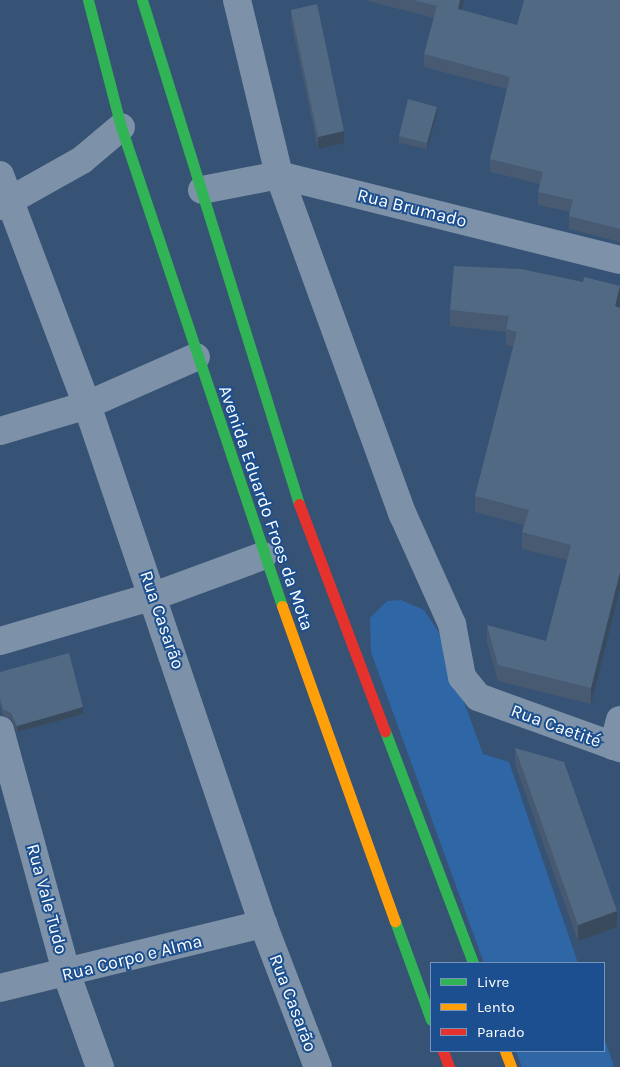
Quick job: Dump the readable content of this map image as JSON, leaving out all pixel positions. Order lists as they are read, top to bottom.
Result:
{
  "streets": {
    "highway": ["Avenida Eduardo Froes da Mota"],
    "street": [
      "Rua Brumado",
      "Rua Casarão",
      "Rua Caetité",
      "Rua Vale Tudo",
      "Rua Corpo e Alma"
    ]
  },
  "crossings": [
    ["Rua Brumado", "Avenida Eduardo Froes da Mota"],
    ["Rua Brumado", "Rua Caetité"],
    ["Rua Casarão", "Rua Corpo e Alma"],
    ["Rua Vale Tudo", "Rua Corpo e Alma"]
  ],
  "legend": ["Livre", "Lento", "Parado"]
}
